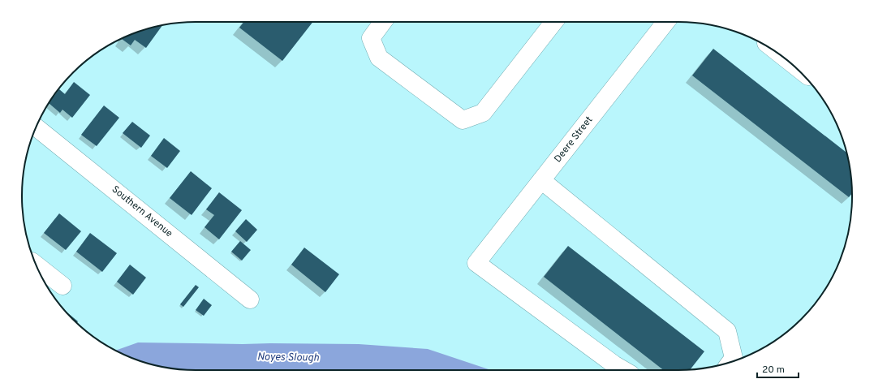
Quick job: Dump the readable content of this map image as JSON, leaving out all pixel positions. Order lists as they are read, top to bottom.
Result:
{
  "streets": {
    "street": ["Deere Street", "Southern Avenue"]
  },
  "water": ["Noyes Slough"],
  "scale_bar": "20 m"
}
